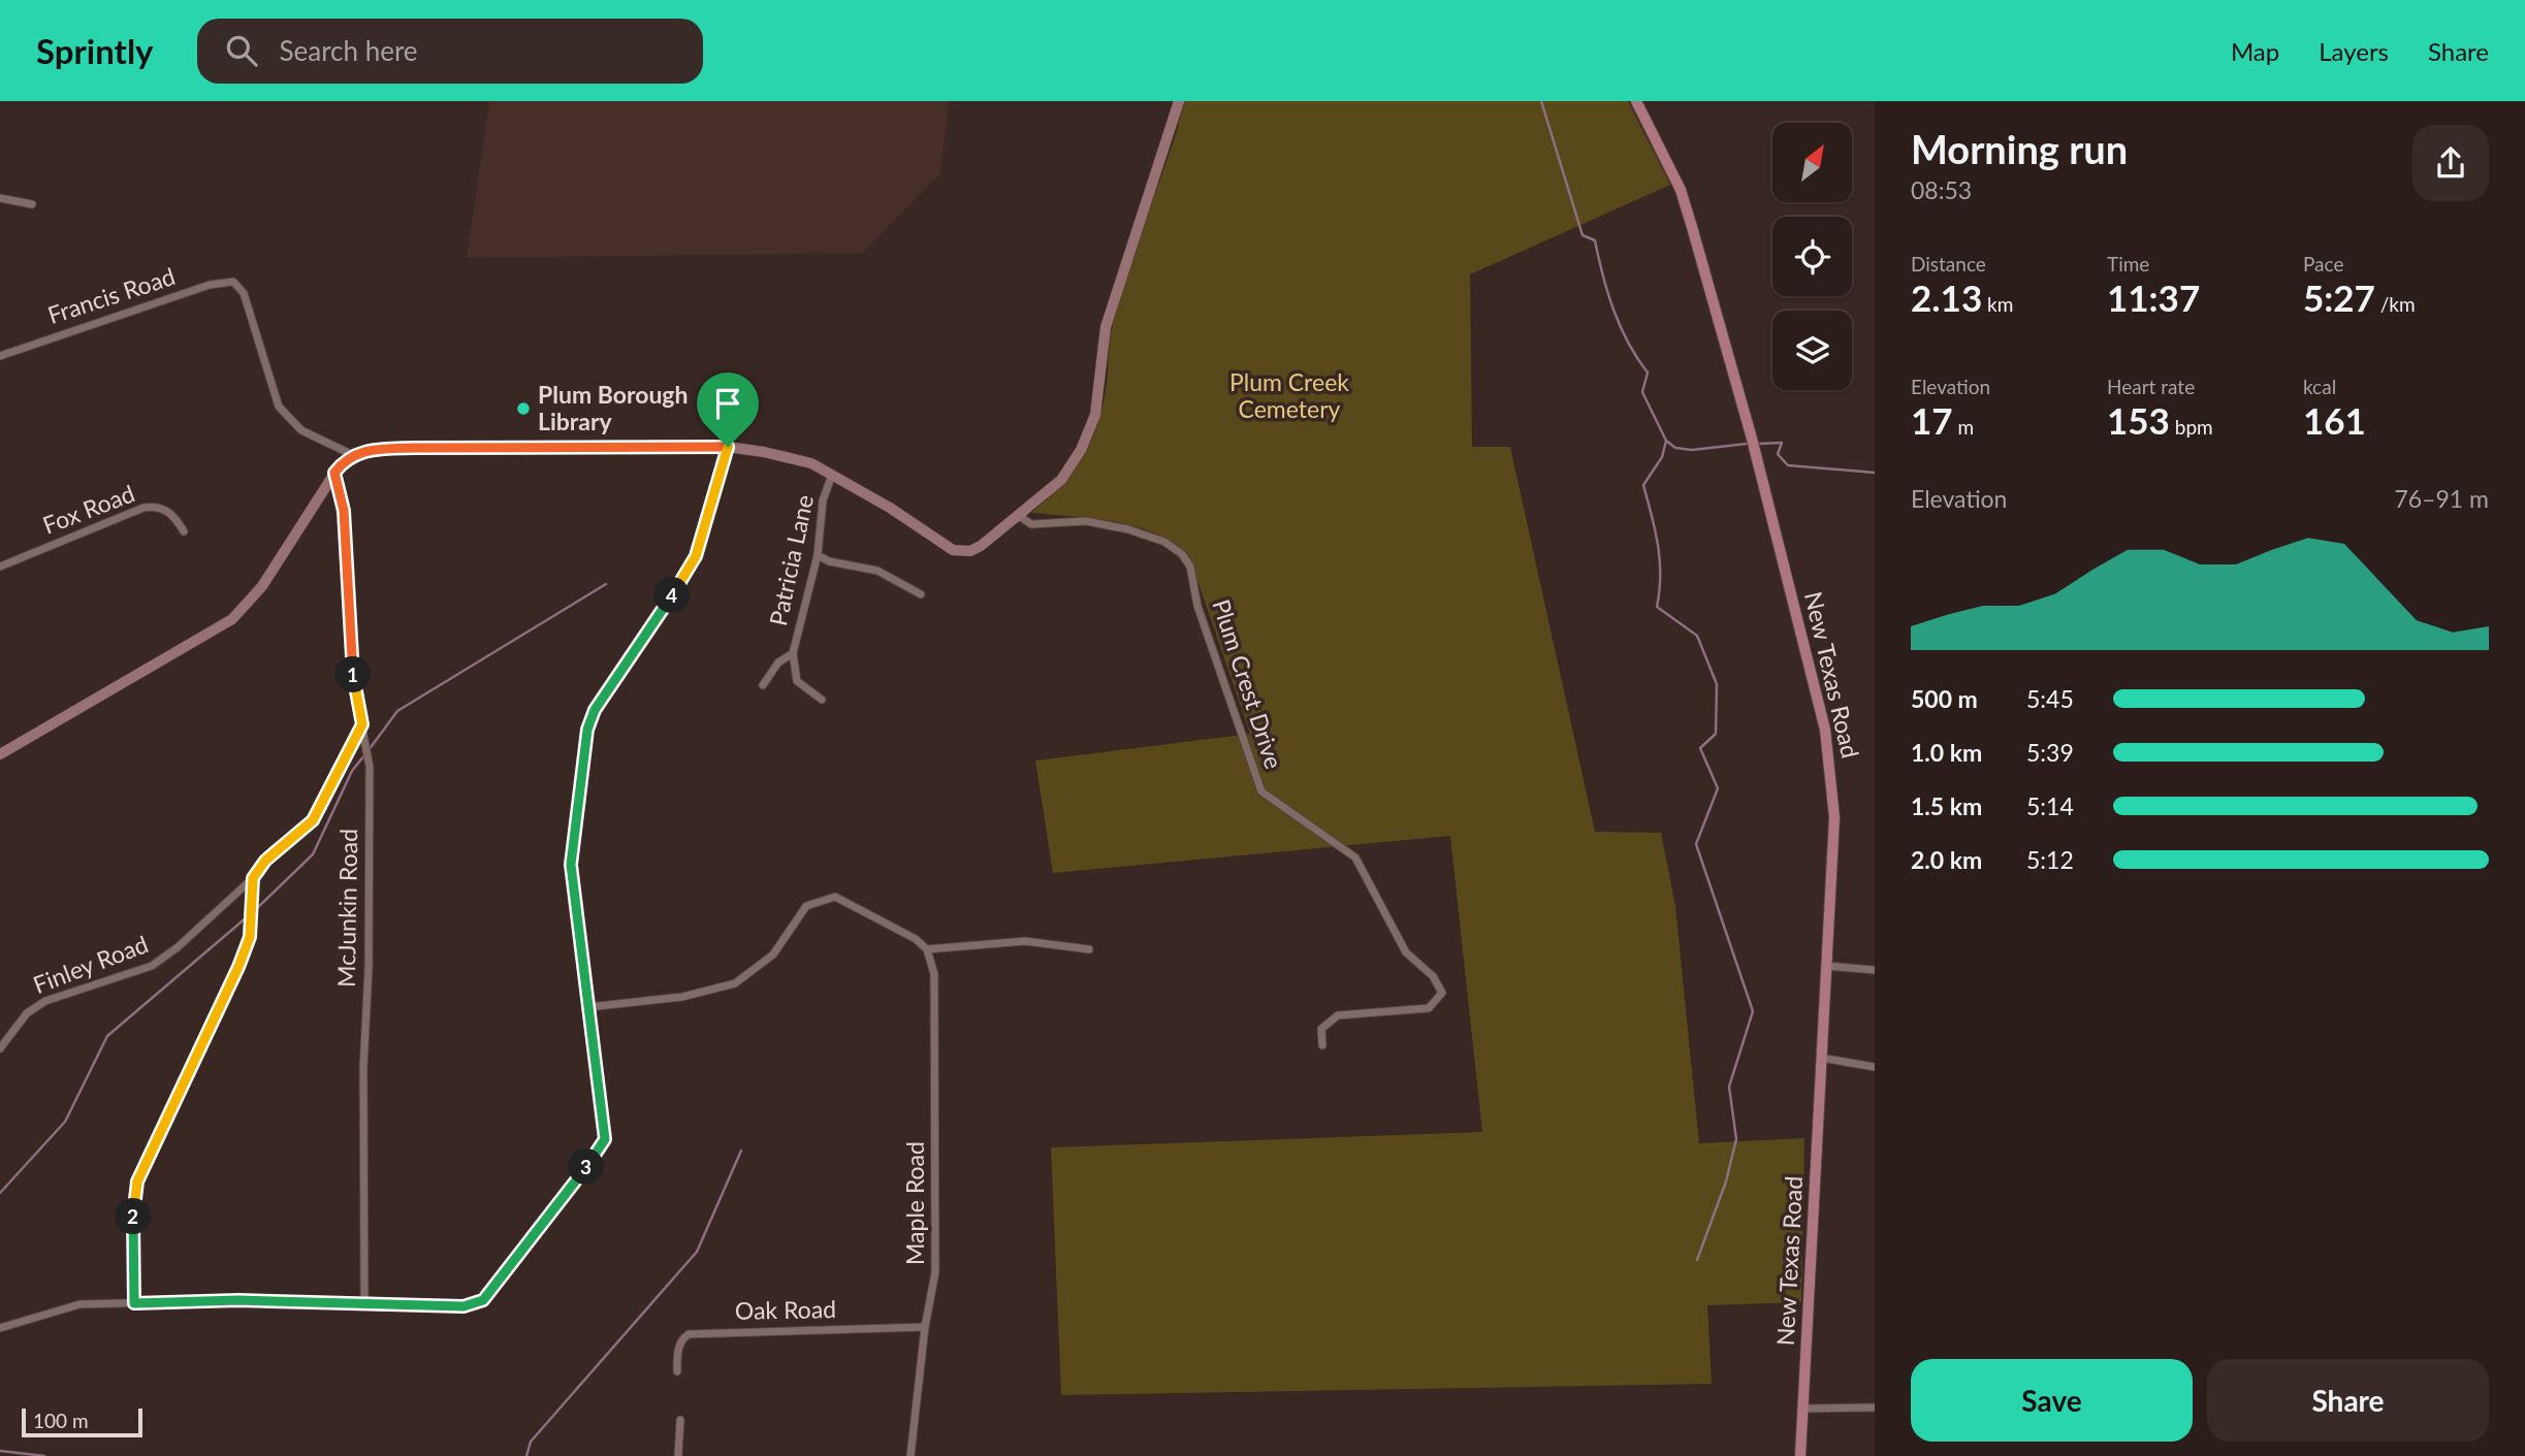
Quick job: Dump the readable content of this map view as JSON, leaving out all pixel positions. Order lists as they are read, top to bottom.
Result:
{
  "streets": {
    "main road": ["New Texas Road"],
    "street": [
      "Francis Road",
      "Fox Road",
      "Patricia Lane",
      "Plum Crest Drive",
      "McJunkin Road",
      "Finley Road",
      "Maple Road",
      "Oak Road"
    ]
  },
  "crossings": [
    ["McJunkin Road", "Finley Road"],
    ["Maple Road", "Oak Road"]
  ],
  "parks": ["Plum Creek Cemetery"],
  "places": ["Plum Borough Library"],
  "scale_bar": "100 m",
  "north": "top right",
  "page": {
    "header": "Sprintly",
    "search": "Search here",
    "nav": ["Map", "Layers", "Share"],
    "heading": ["Morning run", "08:53"],
    "stats": [
      ["Distance", "2.13 km"],
      ["Time", "11:37"],
      ["Pace", "5:27 /km"],
      ["Elevation", "17 m"],
      ["Heart rate", "153 bpm"],
      ["kcal", "161"]
    ],
    "chart": ["Elevation", "76–91 m"],
    "pins": [
      "4",
      "1",
      "3",
      "2"
    ],
    "list": [
      {
        "name": "500 m",
        "note": "5:45"
      },
      {
        "name": "1.0 km",
        "note": "5:39"
      },
      {
        "name": "1.5 km",
        "note": "5:14"
      },
      {
        "name": "2.0 km",
        "note": "5:12"
      }
    ],
    "buttons": ["Save", "Share"],
    "scale": "100 m"
  }
}
